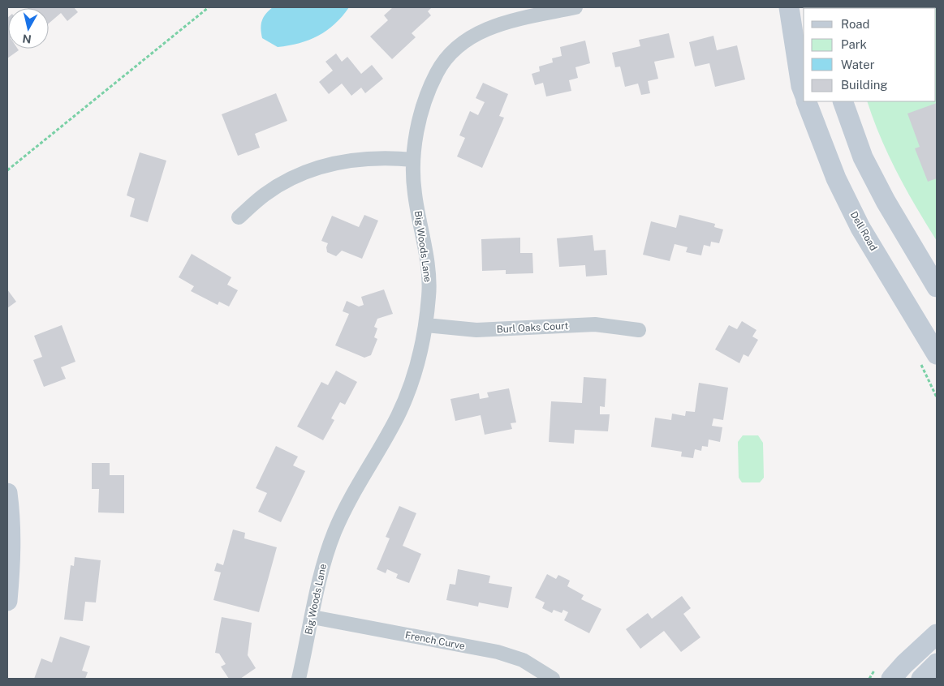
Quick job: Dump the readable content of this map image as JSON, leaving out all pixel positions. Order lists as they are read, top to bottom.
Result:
{
  "streets": {
    "main road": ["Dell Road"],
    "street": ["Big Woods Lane", "Burl Oaks Court", "French Curve"]
  },
  "crossings": [
    ["Big Woods Lane", "Burl Oaks Court"],
    ["Big Woods Lane", "French Curve"]
  ],
  "legend": [
    "Road",
    "Park",
    "Water",
    "Building"
  ],
  "north": "bottom"
}
